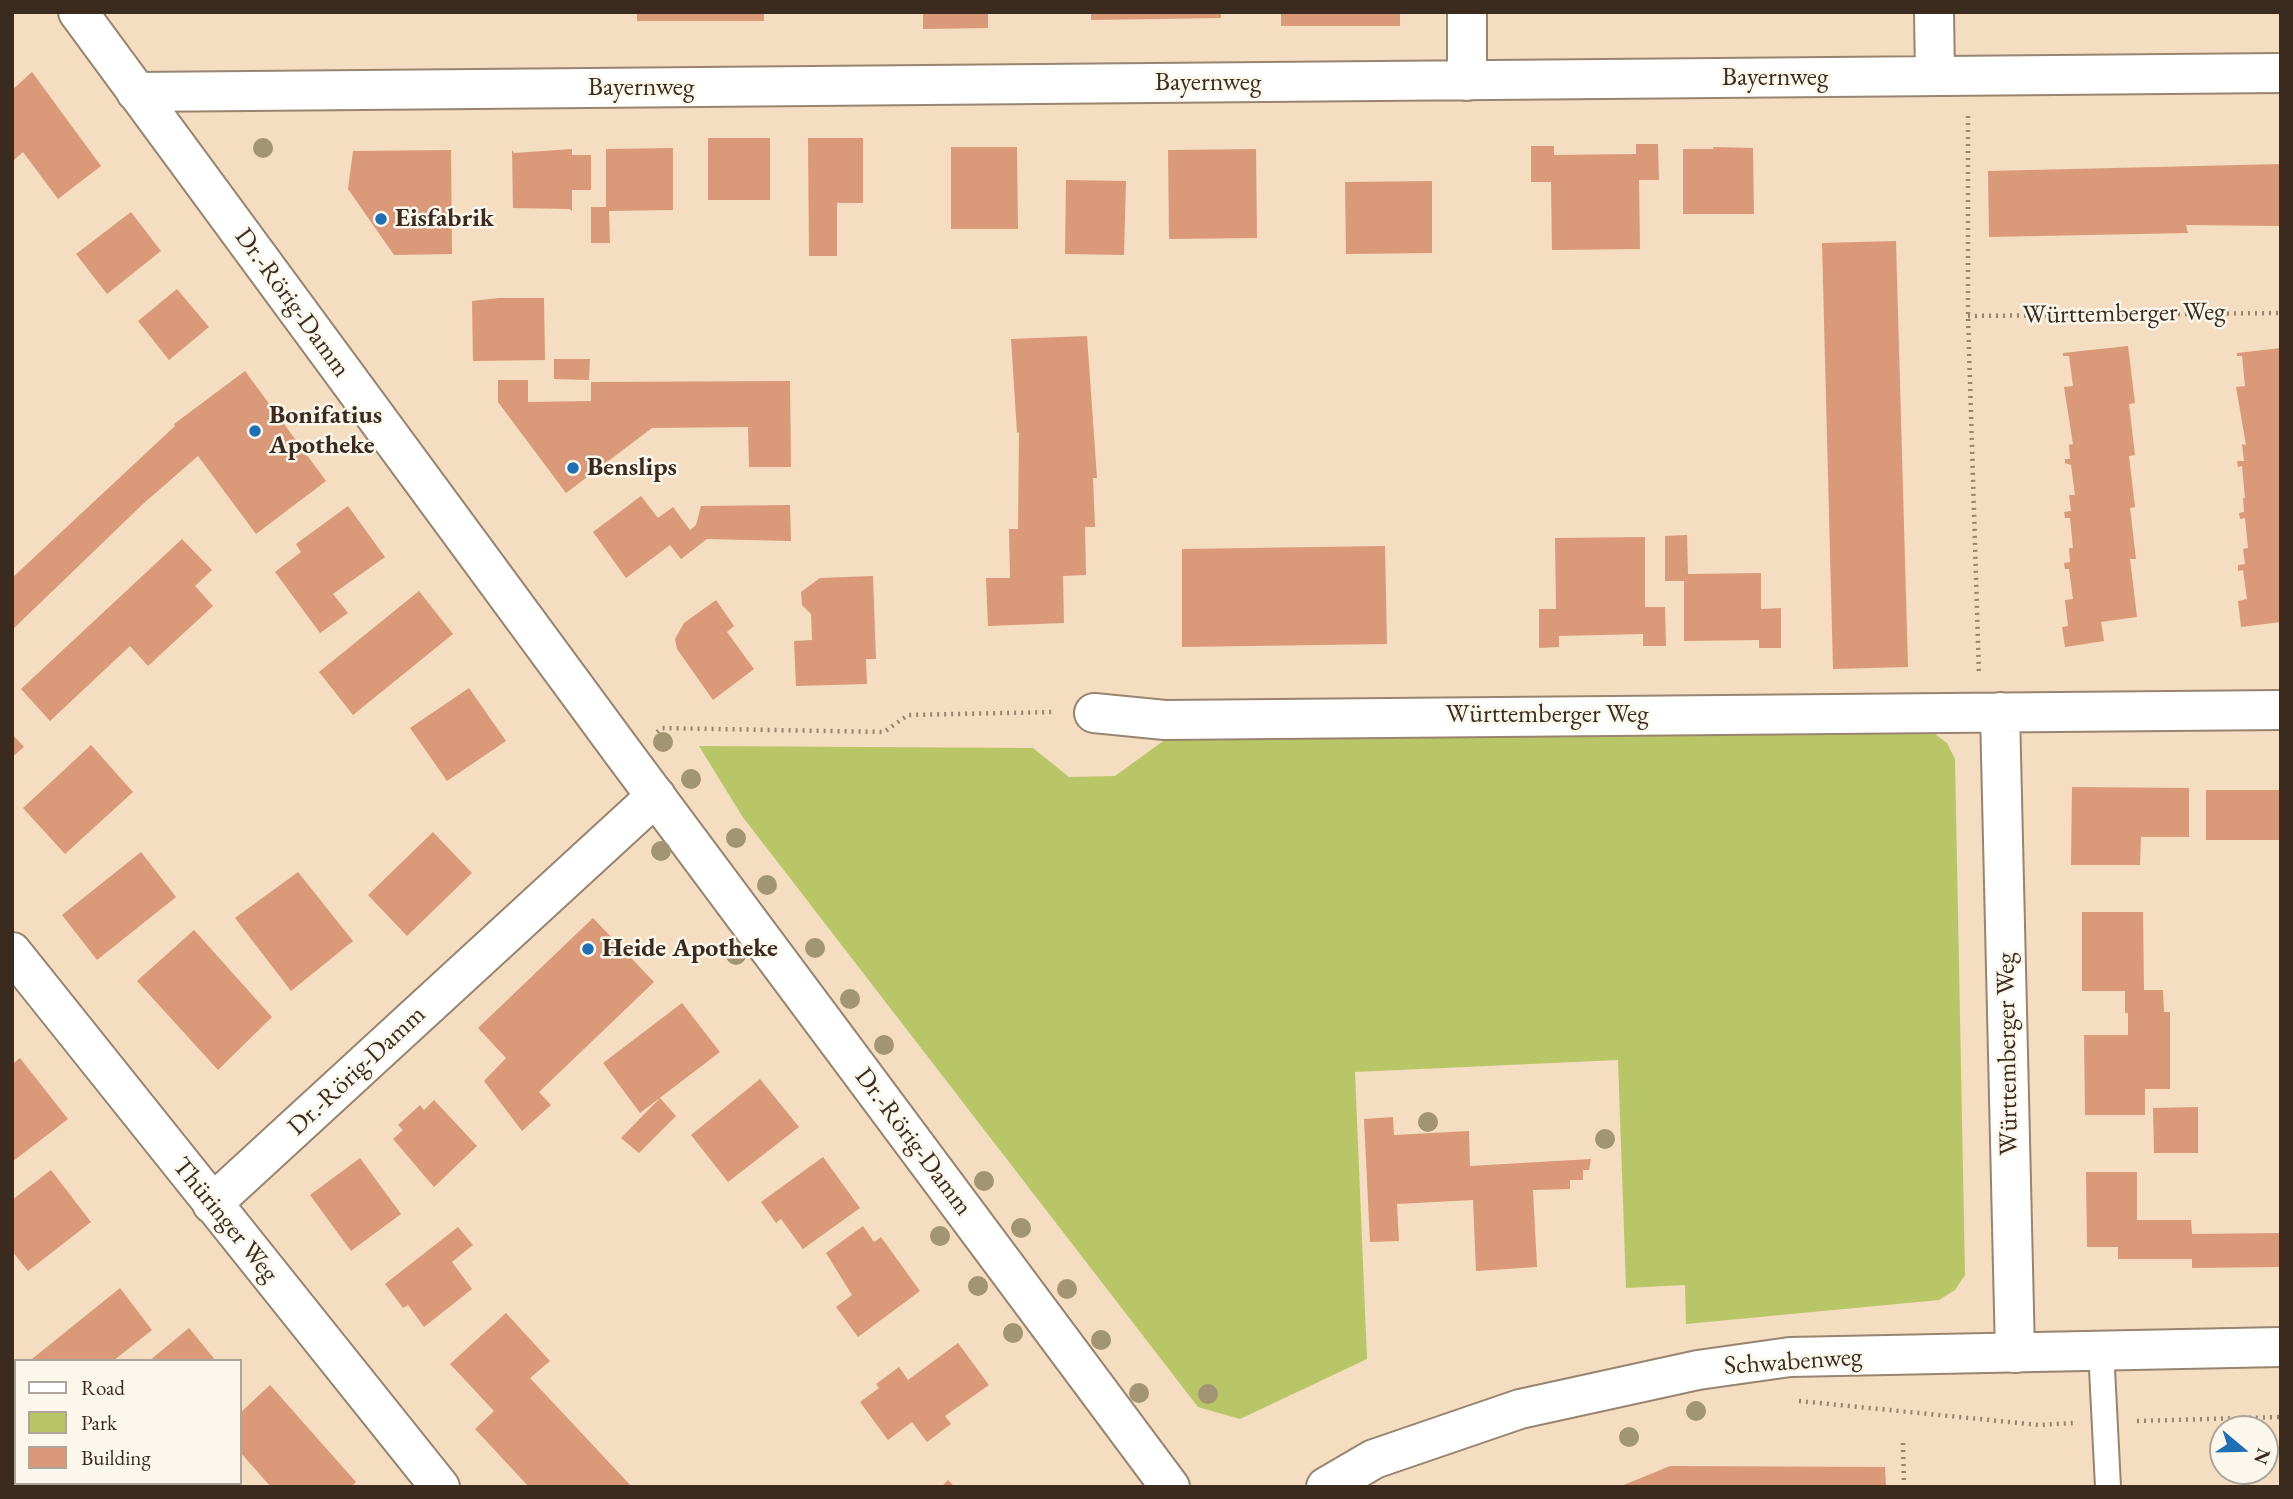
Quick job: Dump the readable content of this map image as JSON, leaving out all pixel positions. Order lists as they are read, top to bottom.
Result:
{
  "streets": {
    "street": [
      "Bayernweg",
      "Dr.-Rörig-Damm",
      "Württemberger Weg",
      "Thüringer Weg",
      "Schwabenweg"
    ]
  },
  "crossings": [
    ["Bayernweg", "Dr.-Rörig-Damm"],
    ["Dr.-Rörig-Damm", "Thüringer Weg"],
    ["Württemberger Weg", "Schwabenweg"]
  ],
  "places": [
    "Eisfabrik",
    "Bonifatius Apotheke",
    "Benslips",
    "Heide Apotheke"
  ],
  "legend": ["Road", "Park", "Building"],
  "north": "right"
}
